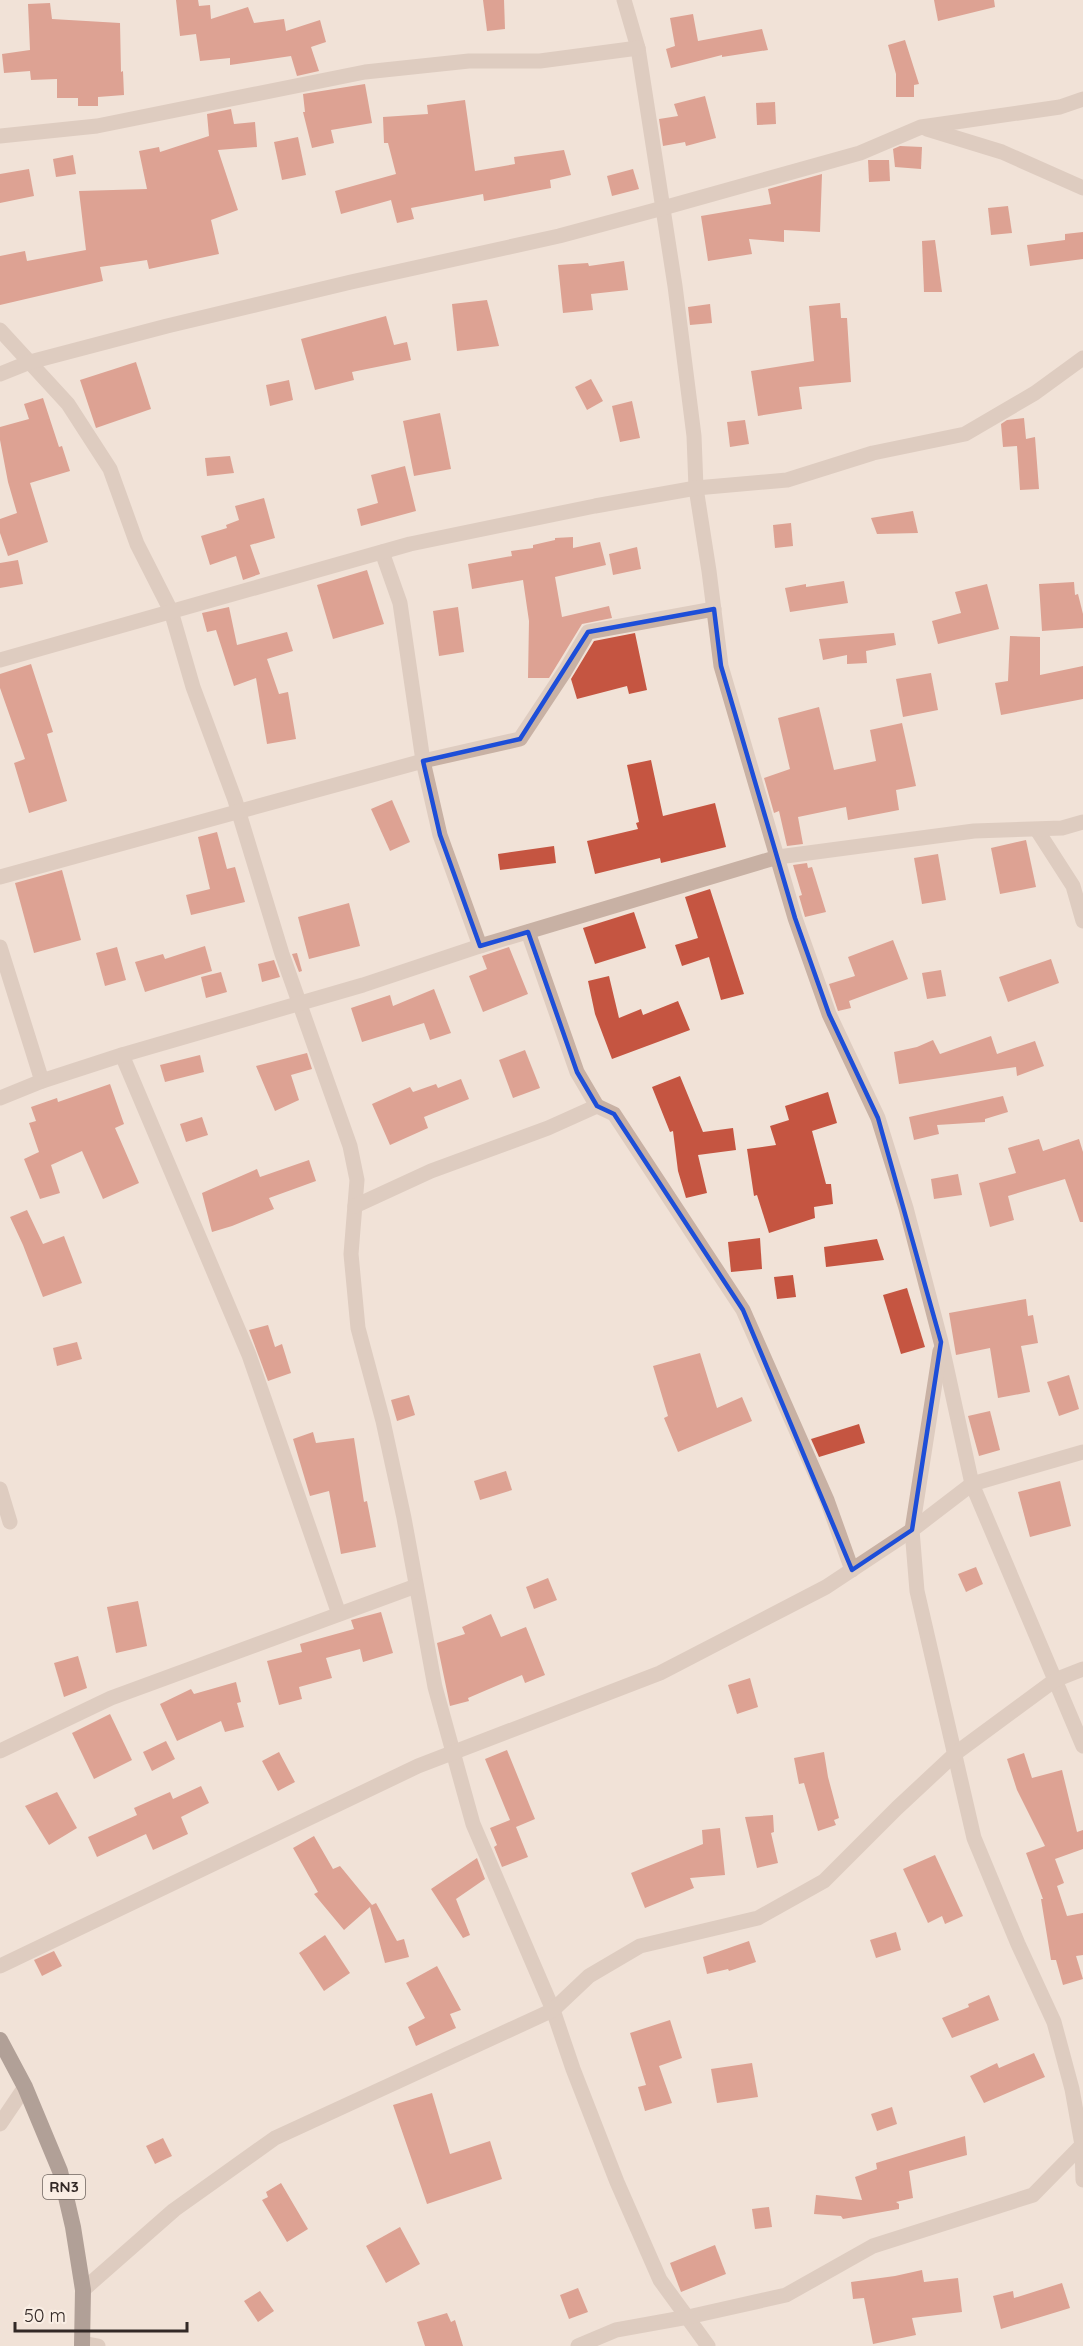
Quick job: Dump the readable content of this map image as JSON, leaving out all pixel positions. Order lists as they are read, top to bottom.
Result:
{
  "streets": {
    "highway": ["RN3"]
  },
  "scale_bar": "50 m"
}
